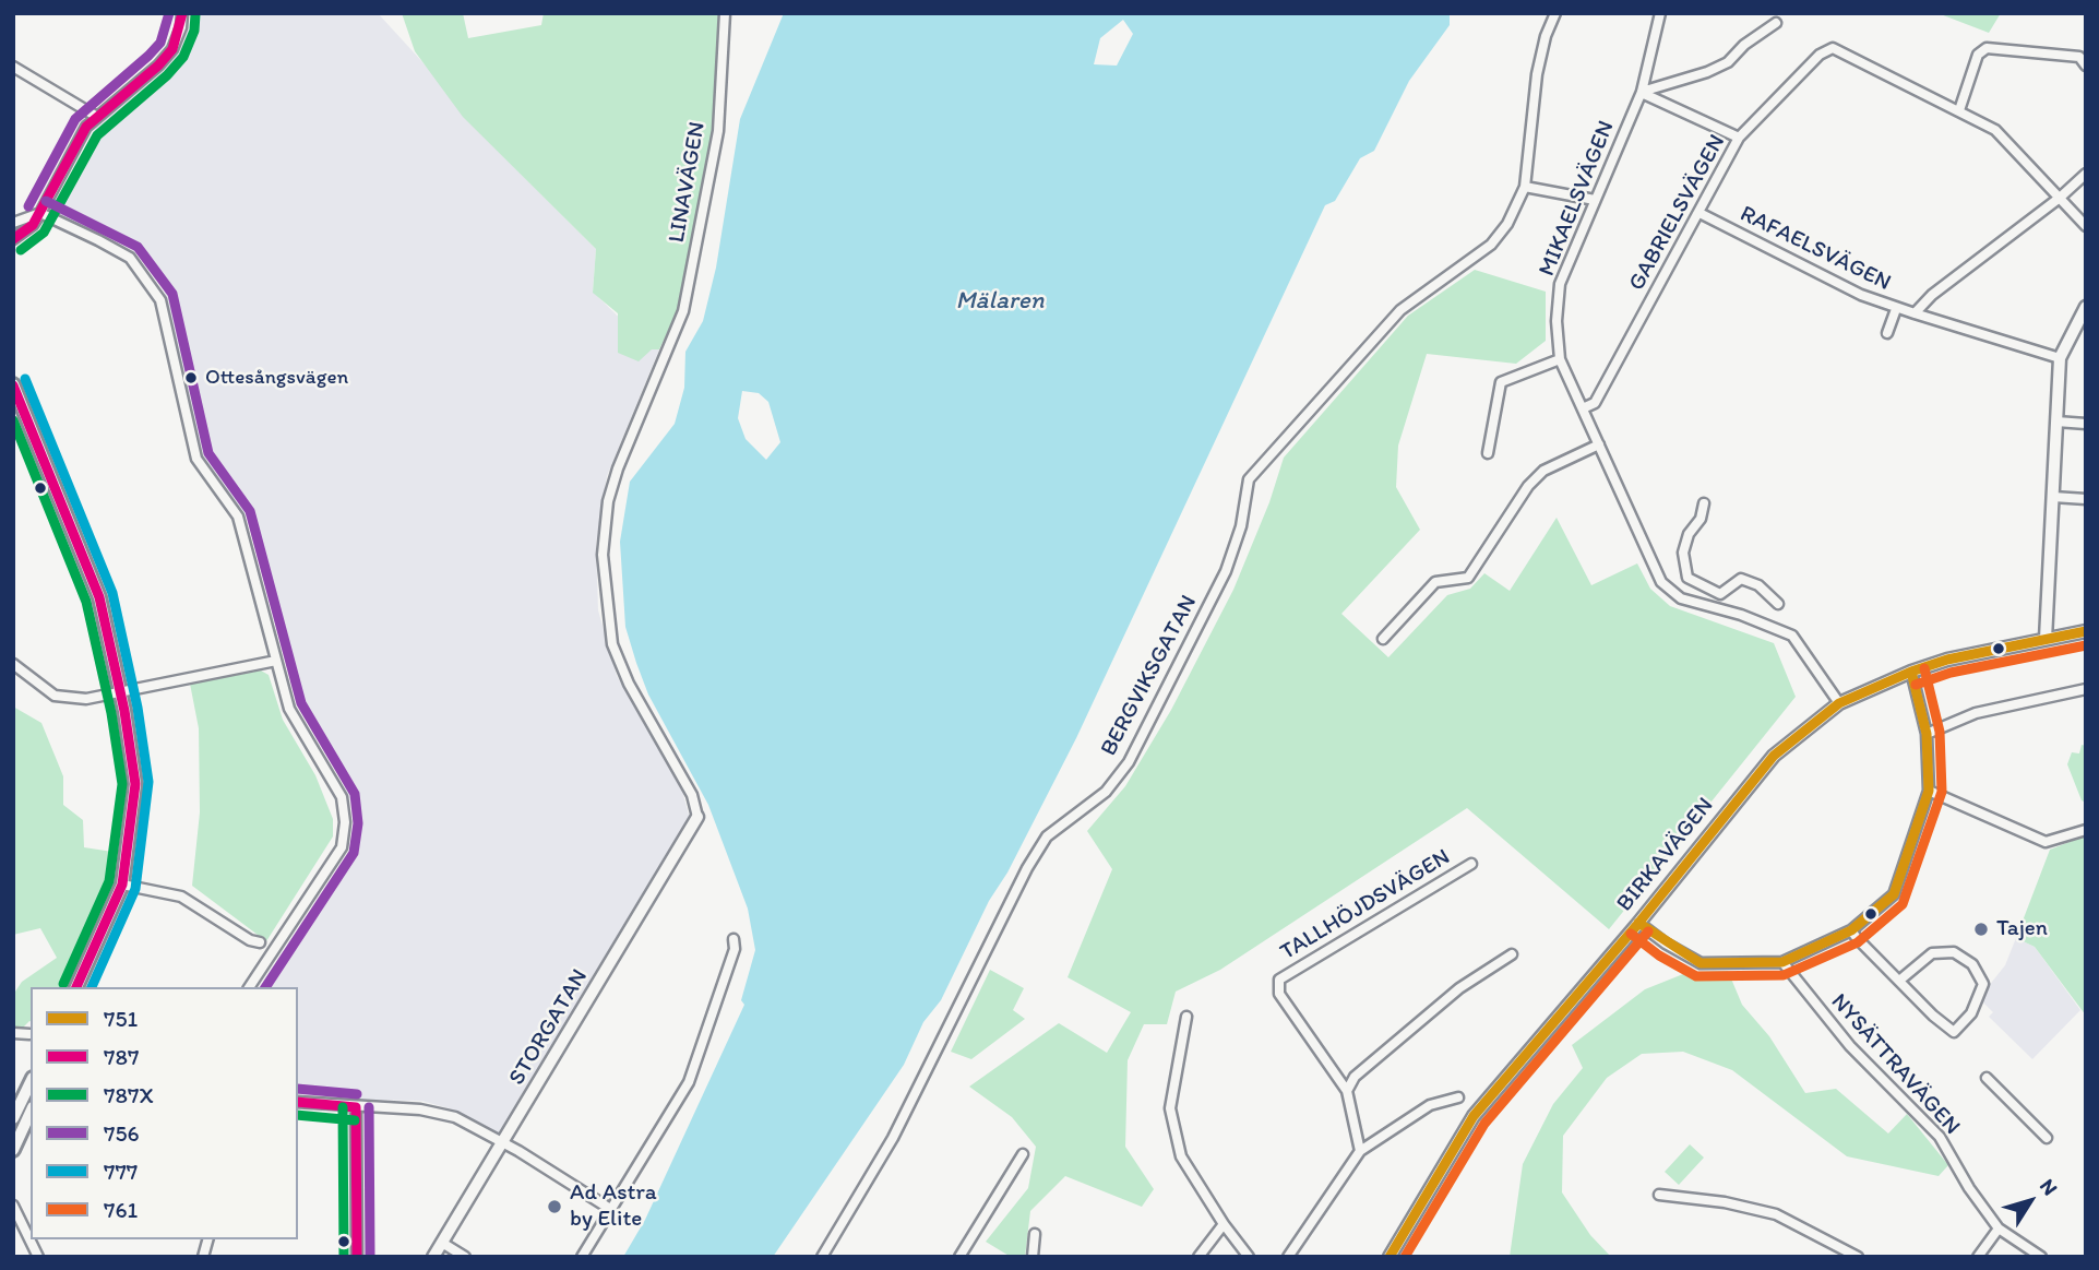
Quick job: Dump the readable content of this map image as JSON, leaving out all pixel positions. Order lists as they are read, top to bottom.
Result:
{
  "streets": {
    "street": [
      "LINAVÄGEN",
      "MIKAELSVÄGEN",
      "GABRIELSVÄGEN",
      "RAFAELSVÄGEN",
      "BERGVIKSGATAN",
      "BIRKAVÄGEN",
      "TALLHÖJDSVÄGEN",
      "STORGATAN",
      "NYSÄTTRAVÄGEN"
    ]
  },
  "crossings": [
    ["LINAVÄGEN", "STORGATAN"],
    ["MIKAELSVÄGEN", "GABRIELSVÄGEN"],
    ["MIKAELSVÄGEN", "BIRKAVÄGEN"],
    ["GABRIELSVÄGEN", "RAFAELSVÄGEN"]
  ],
  "water": ["Mälaren"],
  "places": ["Ottesångsvägen", "Tajen", "Ad Astra by Elite"],
  "lines": [
    "transit line 787",
    "transit line 756",
    "transit line 787X",
    "transit line 777",
    "transit line 751",
    "transit line 761"
  ],
  "legend": [
    "751",
    "787",
    "787X",
    "756",
    "777",
    "761"
  ],
  "north": "top right"
}
